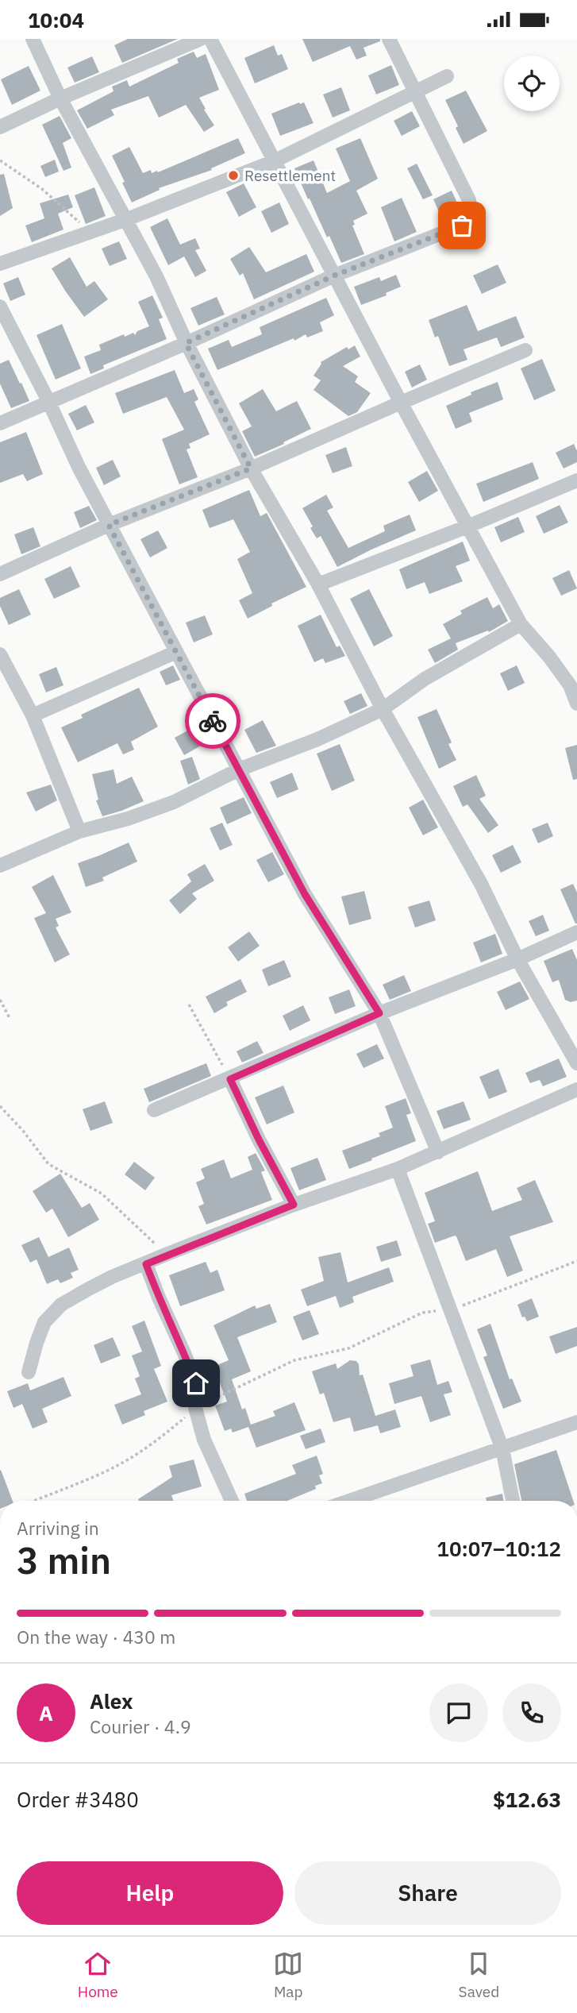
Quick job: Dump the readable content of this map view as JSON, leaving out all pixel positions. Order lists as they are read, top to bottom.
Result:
{
  "places": ["Resettlement"],
  "page": {
    "status": "10:04",
    "heading": ["3 min", "Arriving in", "10:07–10:12"],
    "panel": [
      "Alex",
      "Courier · 4.9",
      "Order #3480",
      "$12.63"
    ],
    "bar": "On the way · 430 m",
    "round": "A",
    "buttons": ["Help", "Share"],
    "tabs": ["Home", "Map", "Saved"]
  }
}
